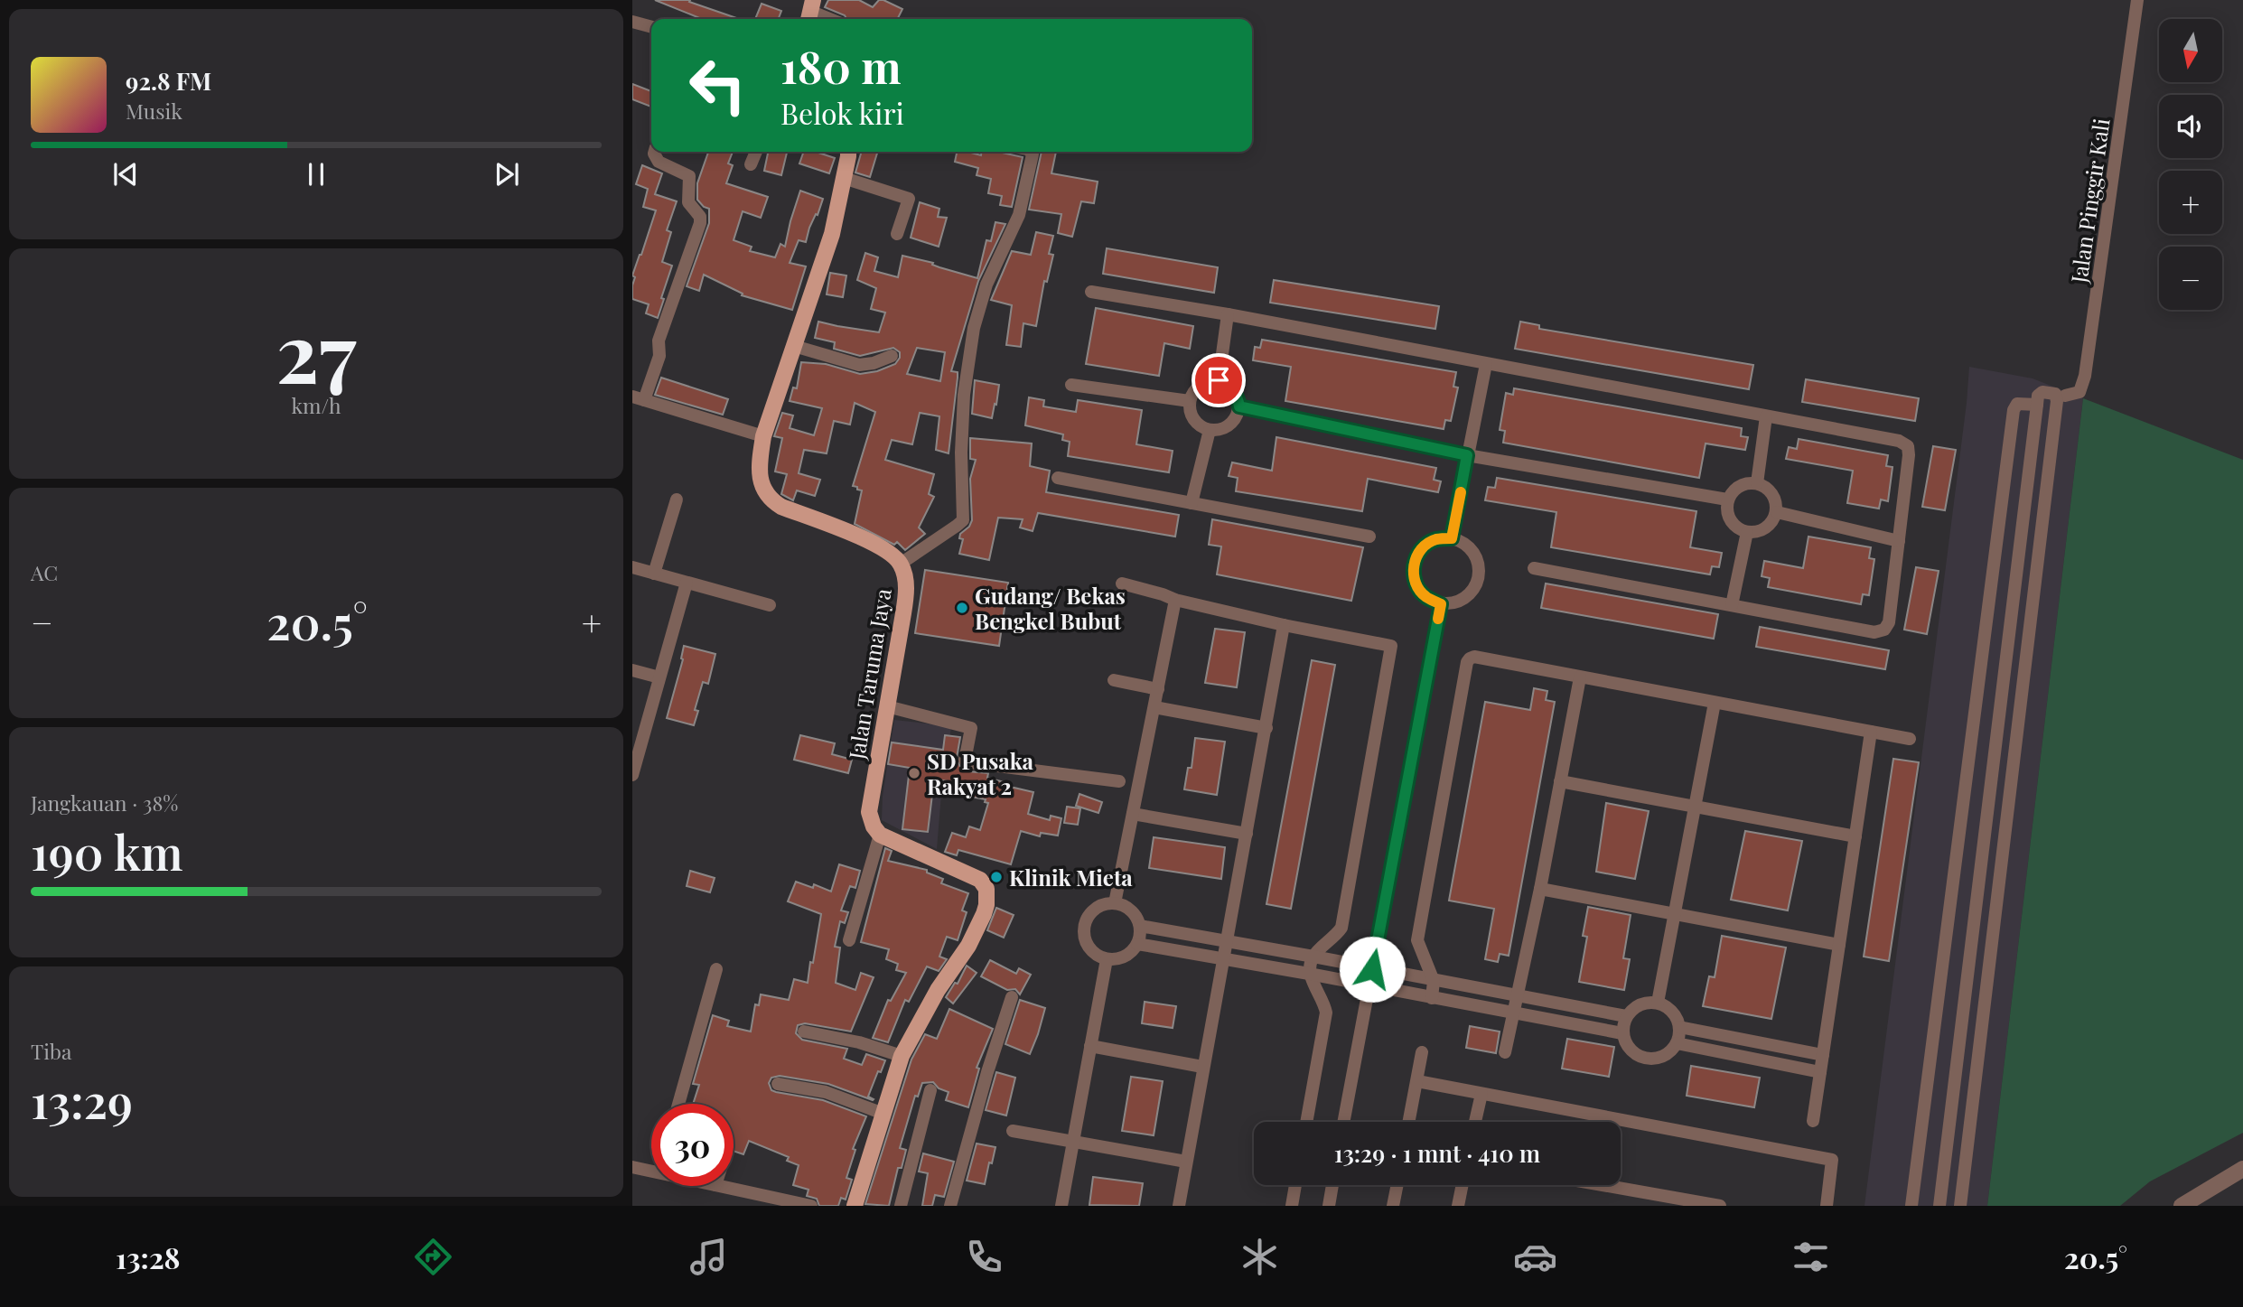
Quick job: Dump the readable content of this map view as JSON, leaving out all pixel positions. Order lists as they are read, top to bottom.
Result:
{
  "streets": {
    "main road": ["Jalan Taruma Jaya"],
    "street": ["Jalan Pinggir Kali"]
  },
  "places": ["Gudang/ Bekas Bengkel Bubut", "SD Pusaka Rakyat 2", "Klinik Mieta"],
  "north": "bottom",
  "page": {
    "map_buttons": ["+", "−"],
    "turn": ["180 m", "Belok kiri"],
    "song": ["92.8 FM", "Musik"],
    "tile": [
      ["27", "km/h"],
      "AC",
      ["Jangkauan · 38%", "190 km"],
      ["Tiba", "13:29"]
    ],
    "heat": ["−", "20.5°", "+"],
    "limit": "30",
    "trip": "13:29 · 1 mnt · 410 m",
    "tabs": ["13:28", "20.5°"]
  }
}
